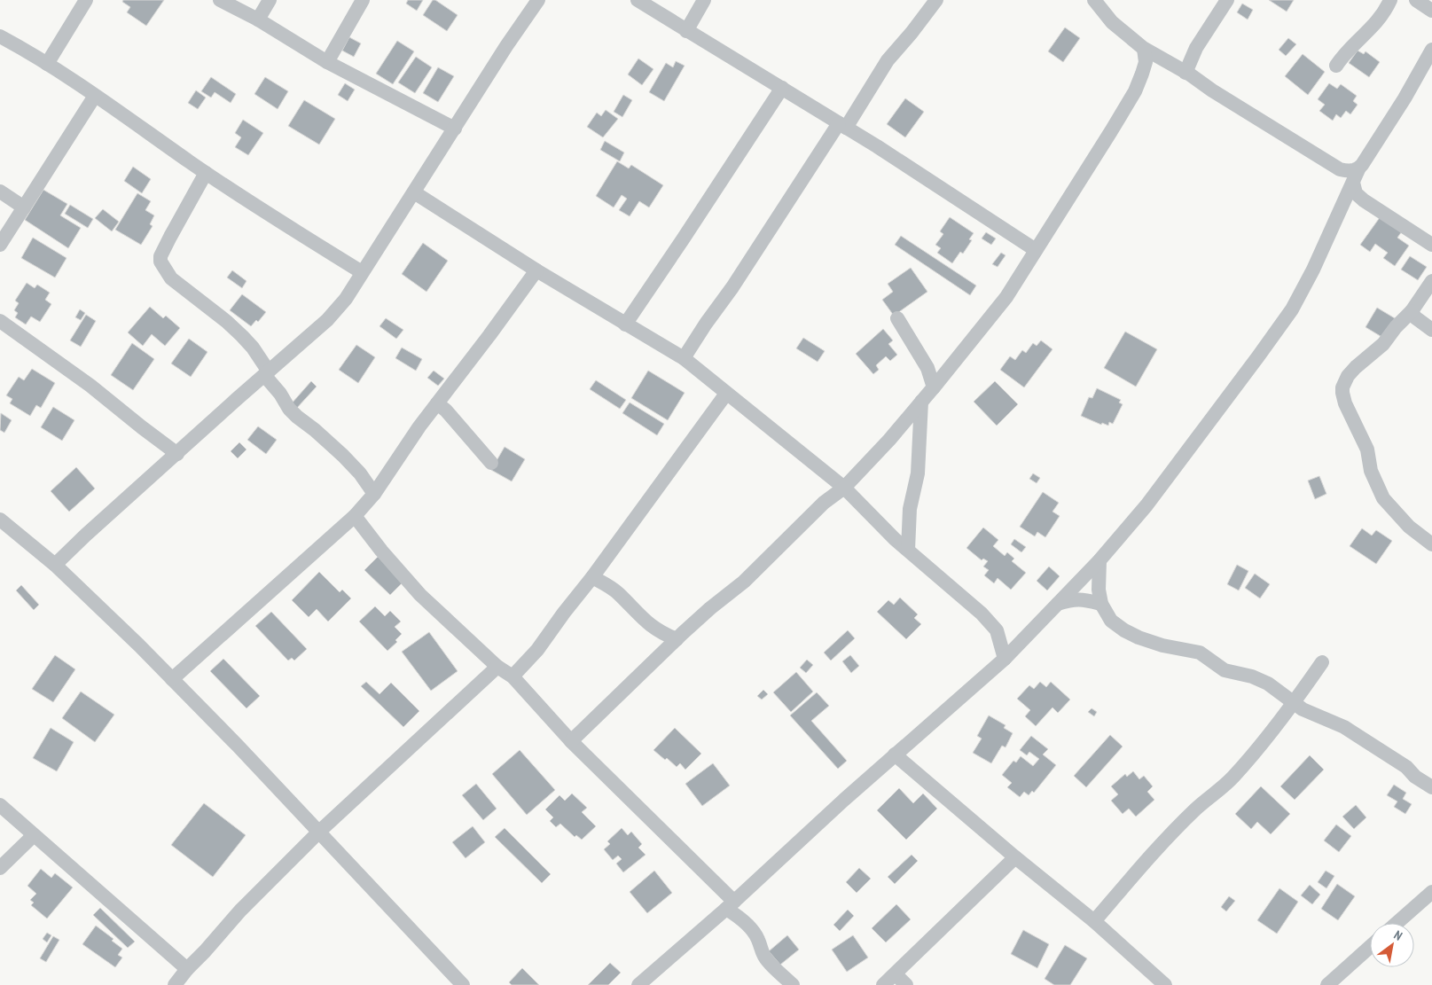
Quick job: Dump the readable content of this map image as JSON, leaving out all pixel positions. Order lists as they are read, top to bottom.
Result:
{
  "north": "top right"
}
